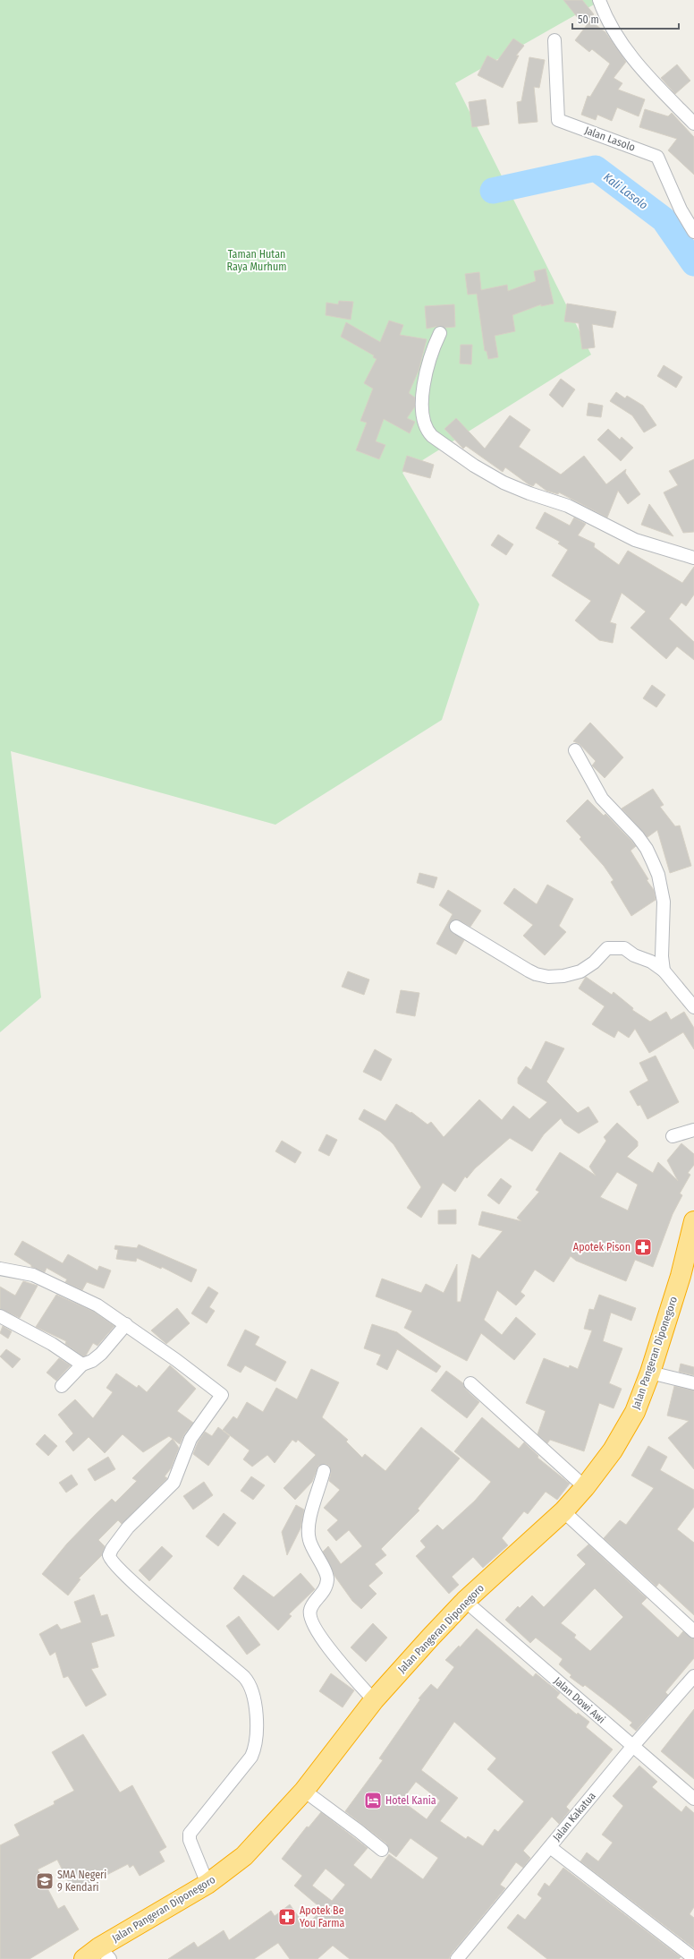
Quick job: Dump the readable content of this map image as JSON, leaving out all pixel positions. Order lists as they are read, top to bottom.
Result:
{
  "streets": {
    "highway": ["Jalan Pangeran Diponegoro"],
    "street": ["Jalan Lasolo", "Jalan Dowi Awi", "Jalan Kakatua"]
  },
  "crossings": [
    ["Jalan Pangeran Diponegoro", "Jalan Dowi Awi"],
    ["Jalan Dowi Awi", "Jalan Kakatua"]
  ],
  "water": ["Kali Lasolo"],
  "parks": ["Taman Hutan Raya Murhum"],
  "places": {
    "pharmacy": ["Apotek Pison", "Apotek Be You Farma"],
    "hotel": ["Hotel Kania"],
    "school or university": ["SMA Negeri 9 Kendari"]
  },
  "scale_bar": "50 m"
}
